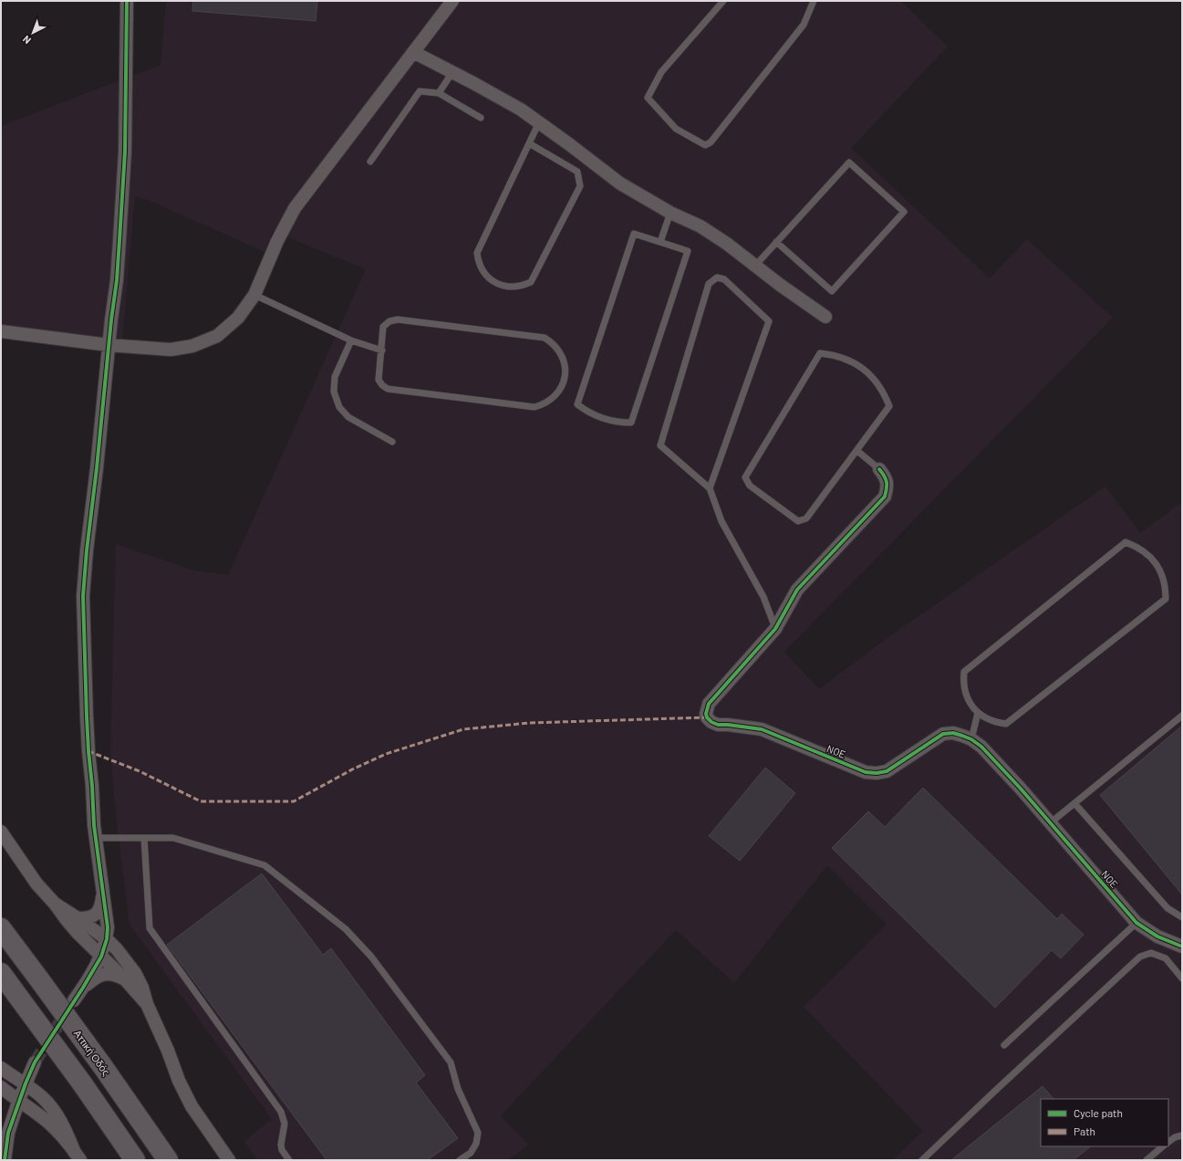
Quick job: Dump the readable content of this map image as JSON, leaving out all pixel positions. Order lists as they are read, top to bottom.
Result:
{
  "streets": {
    "highway": ["Αττική Οδός"],
    "street": ["NOE"]
  },
  "legend": ["Cycle path", "Path"],
  "north": "bottom left"
}
